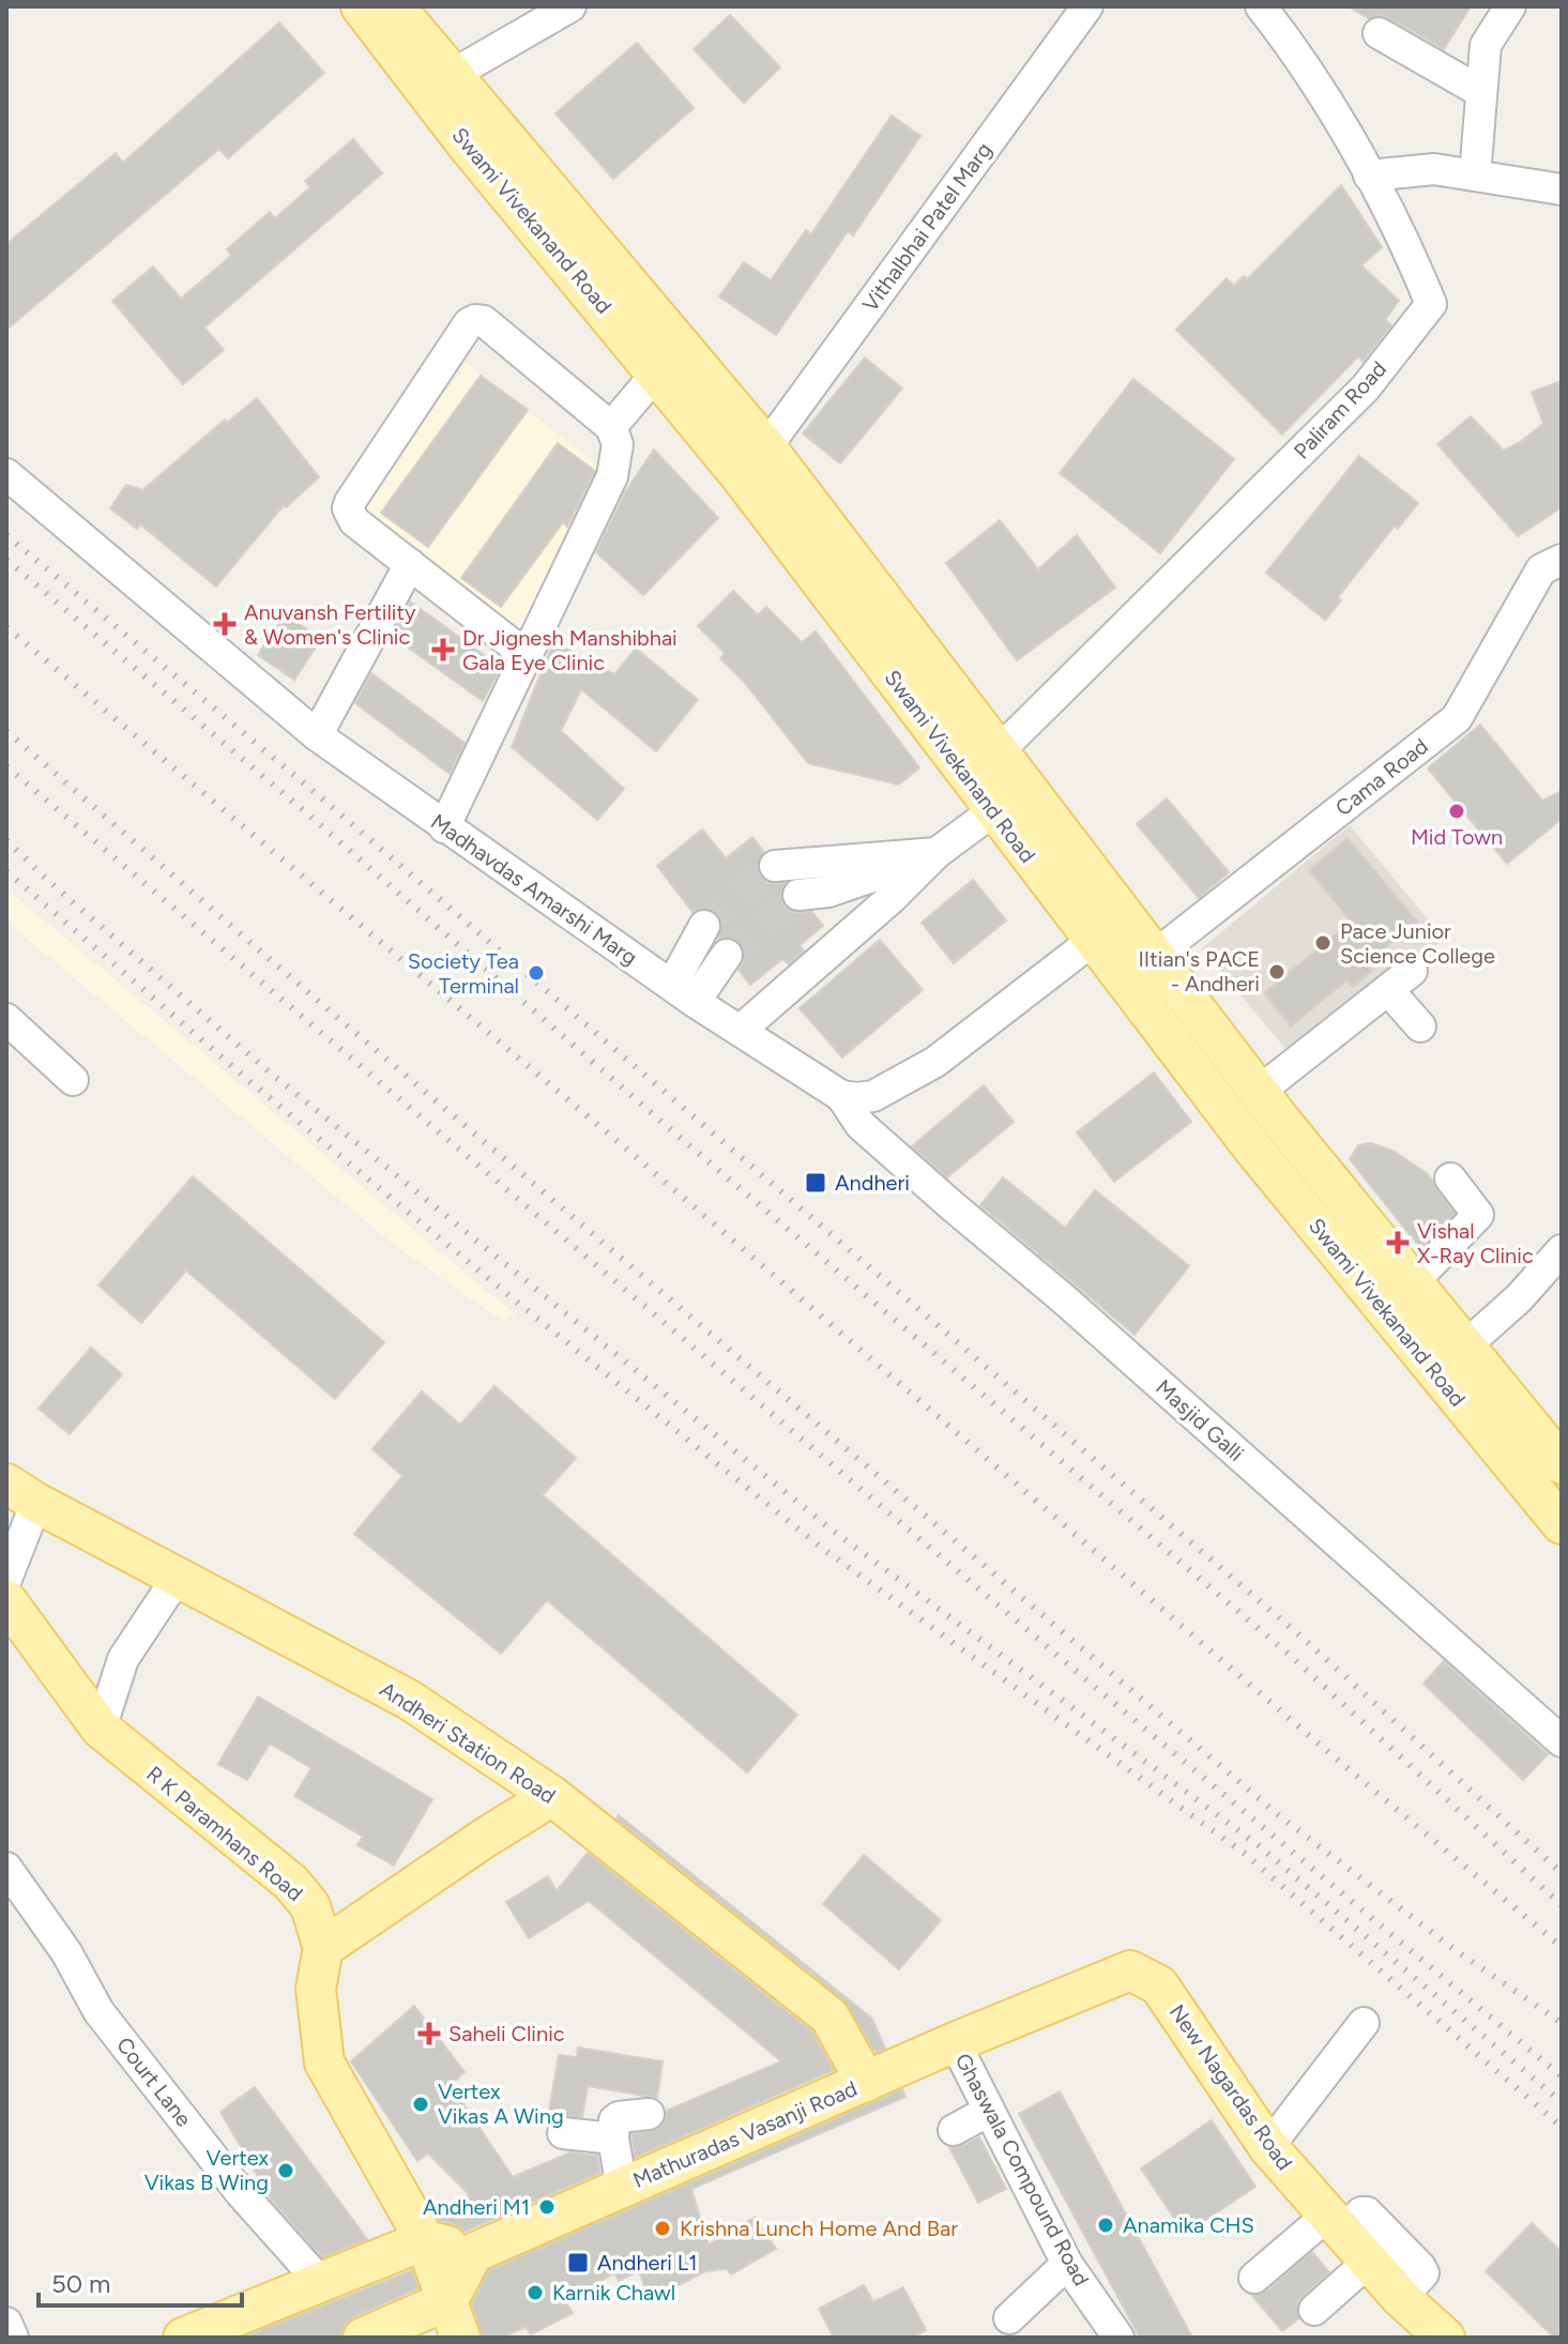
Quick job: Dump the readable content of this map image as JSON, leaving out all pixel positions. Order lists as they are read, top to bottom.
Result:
{
  "streets": {
    "main road": [
      "Swami Vivekanand Road",
      "Andheri Station Road",
      "R K Paramhans Road",
      "New Nagardas Road",
      "Mathuradas Vasanji Road"
    ],
    "street": [
      "Vithalbhai Patel Marg",
      "Paliram Road",
      "Cama Road",
      "Madhavdas Amarshi Marg",
      "Masjid Galli",
      "Court Lane",
      "Ghaswala Compound Road"
    ]
  },
  "crossings": [
    ["Swami Vivekanand Road", "Vithalbhai Patel Marg"],
    ["Swami Vivekanand Road", "Paliram Road"],
    ["Swami Vivekanand Road", "Cama Road"],
    ["Madhavdas Amarshi Marg", "Masjid Galli"],
    ["Andheri Station Road", "Mathuradas Vasanji Road"],
    ["New Nagardas Road", "Mathuradas Vasanji Road"],
    ["Mathuradas Vasanji Road", "Ghaswala Compound Road"]
  ],
  "places": {
    "health": [
      "Anuvansh Fertility & Women's Clinic",
      "Dr Jignesh Manshibhai Gala Eye Clinic",
      "Vishal X-Ray Clinic",
      "Saheli Clinic"
    ],
    "other": [
      "Mid Town",
      "Pace Junior Science College",
      "IItian's PACE - Andheri",
      "Society Tea Terminal",
      "Vertex Vikas A Wing",
      "Vertex Vikas B Wing",
      "Andheri M1",
      "Anamika CHS",
      "Krishna Lunch Home And Bar",
      "Karnik Chawl"
    ],
    "transit": ["Andheri", "Andheri L1"]
  },
  "scale_bar": "50 m"
}
